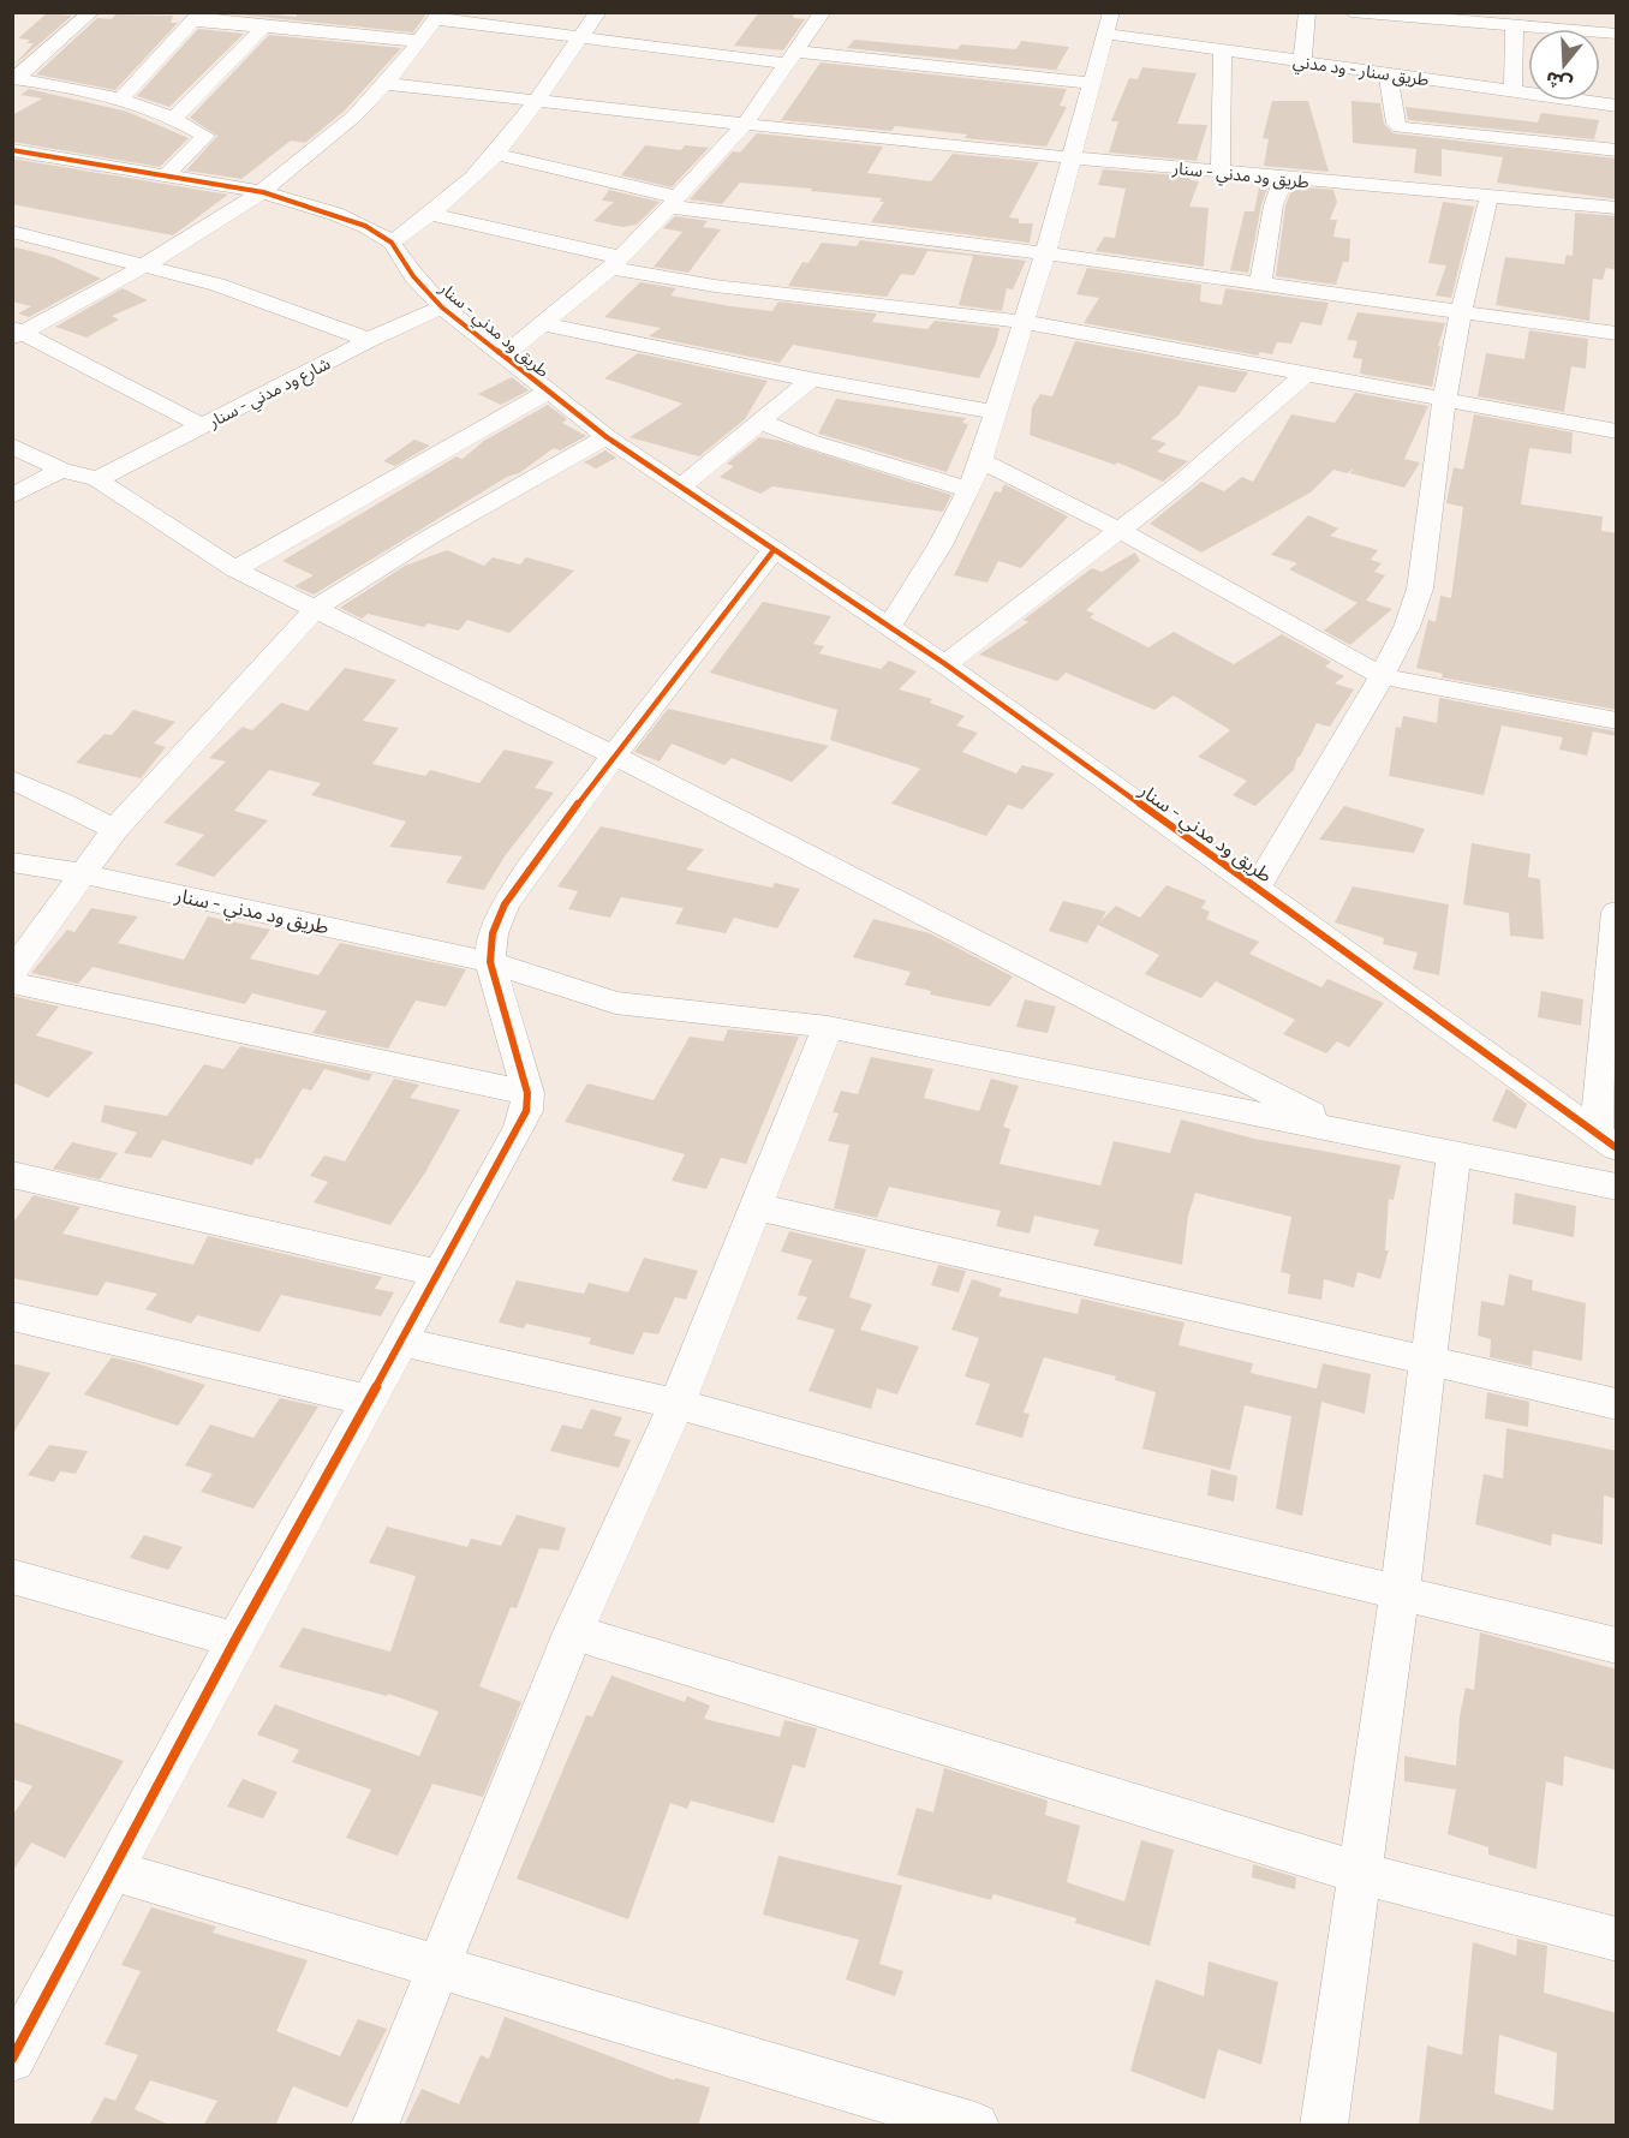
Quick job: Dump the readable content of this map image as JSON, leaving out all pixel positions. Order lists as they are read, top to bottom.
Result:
{
  "streets": {
    "street": ["طريق سنار - ود مدني", "طريق ود مدني - سنار", "شارع ود مدني - سنار"]
  },
  "crossings": [
    ["طريق ود مدني - سنار", "شارع ود مدني - سنار"]
  ],
  "north": "bottom"
}
